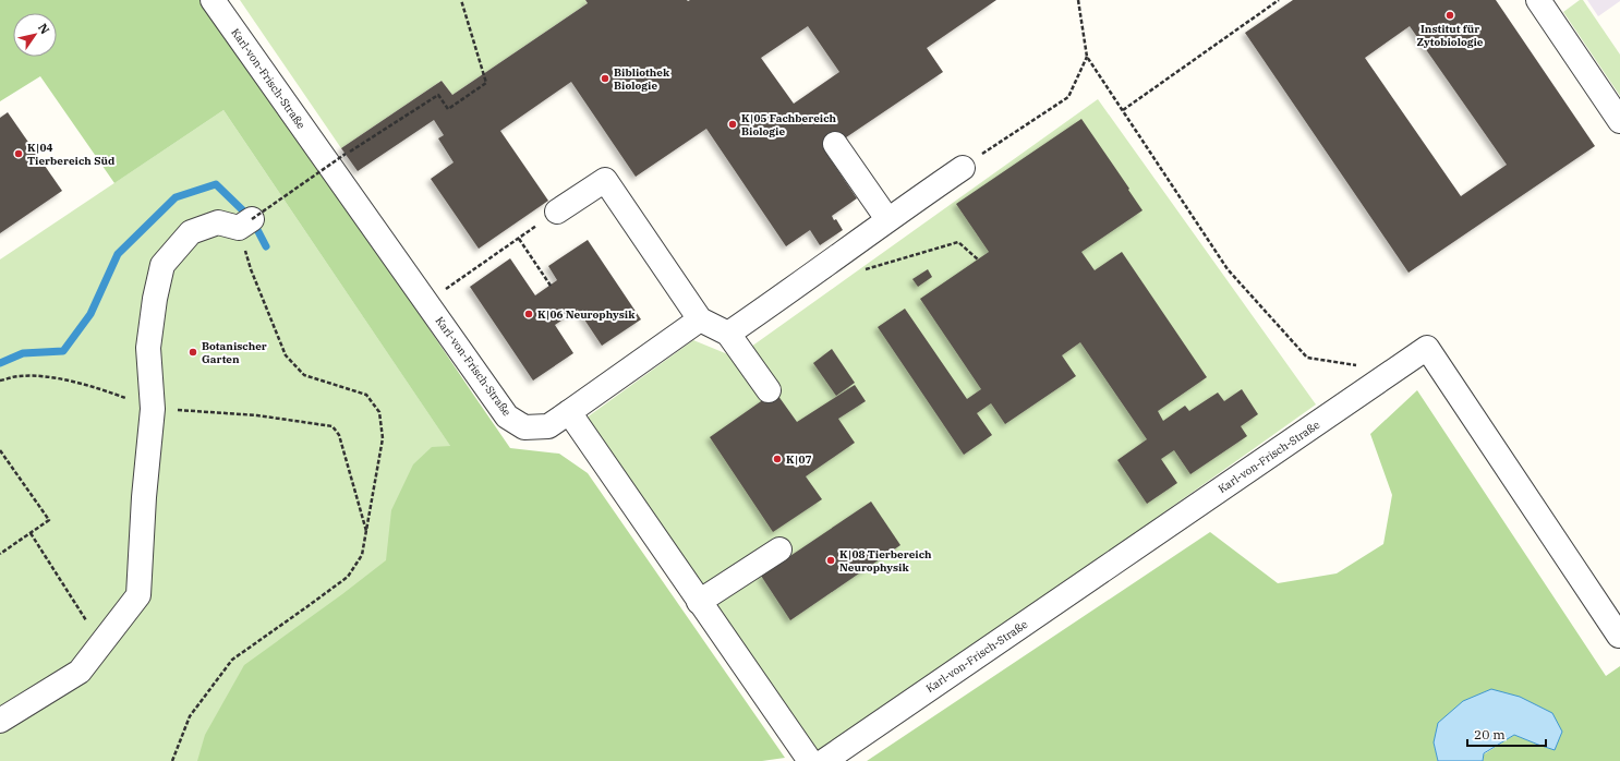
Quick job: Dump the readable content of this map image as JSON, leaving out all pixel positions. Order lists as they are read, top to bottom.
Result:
{
  "streets": {
    "lane": ["Karl-von-Frisch-Straße"]
  },
  "places": [
    "Institut für Zytobiologie",
    "Bibliothek Biologie",
    "K|05 Fachbereich Biologie",
    "K|04 Tierbereich Süd",
    "K|06 Neurophysik",
    "Botanischer Garten",
    "K|07",
    "K|08 Tierbereich Neurophysik"
  ],
  "scale_bar": "20 m",
  "north": "top right"
}
